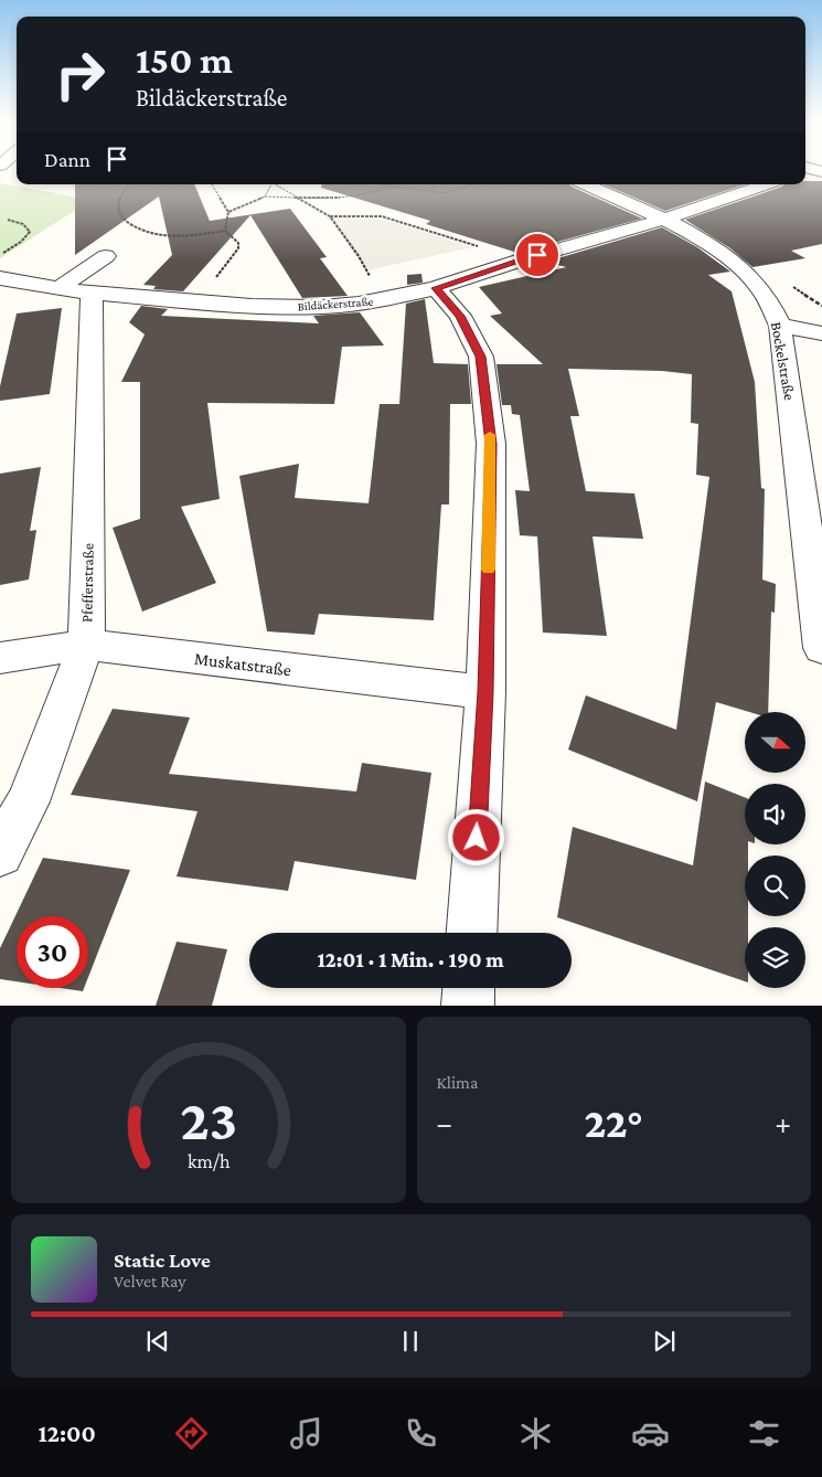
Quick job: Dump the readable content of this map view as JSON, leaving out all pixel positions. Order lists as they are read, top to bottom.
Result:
{
  "streets": {
    "street": [
      "Bildäckerstraße",
      "Bockelstraße",
      "Pfefferstraße",
      "Muskatstraße"
    ]
  },
  "crossings": [
    ["Bildäckerstraße", "Bockelstraße"],
    ["Bildäckerstraße", "Pfefferstraße"],
    ["Pfefferstraße", "Muskatstraße"]
  ],
  "north": "right",
  "page": {
    "turn": ["150 m", "Bildäckerstraße"],
    "then": "Dann",
    "limit": "30",
    "trip": "12:01 · 1 Min. · 190 m",
    "tile": "Klima",
    "heat": ["−", "22°", "+"],
    "song": ["Static Love", "Velvet Ray"],
    "tabs": "12:00",
    "gauge": ["23", "km/h"]
  }
}
